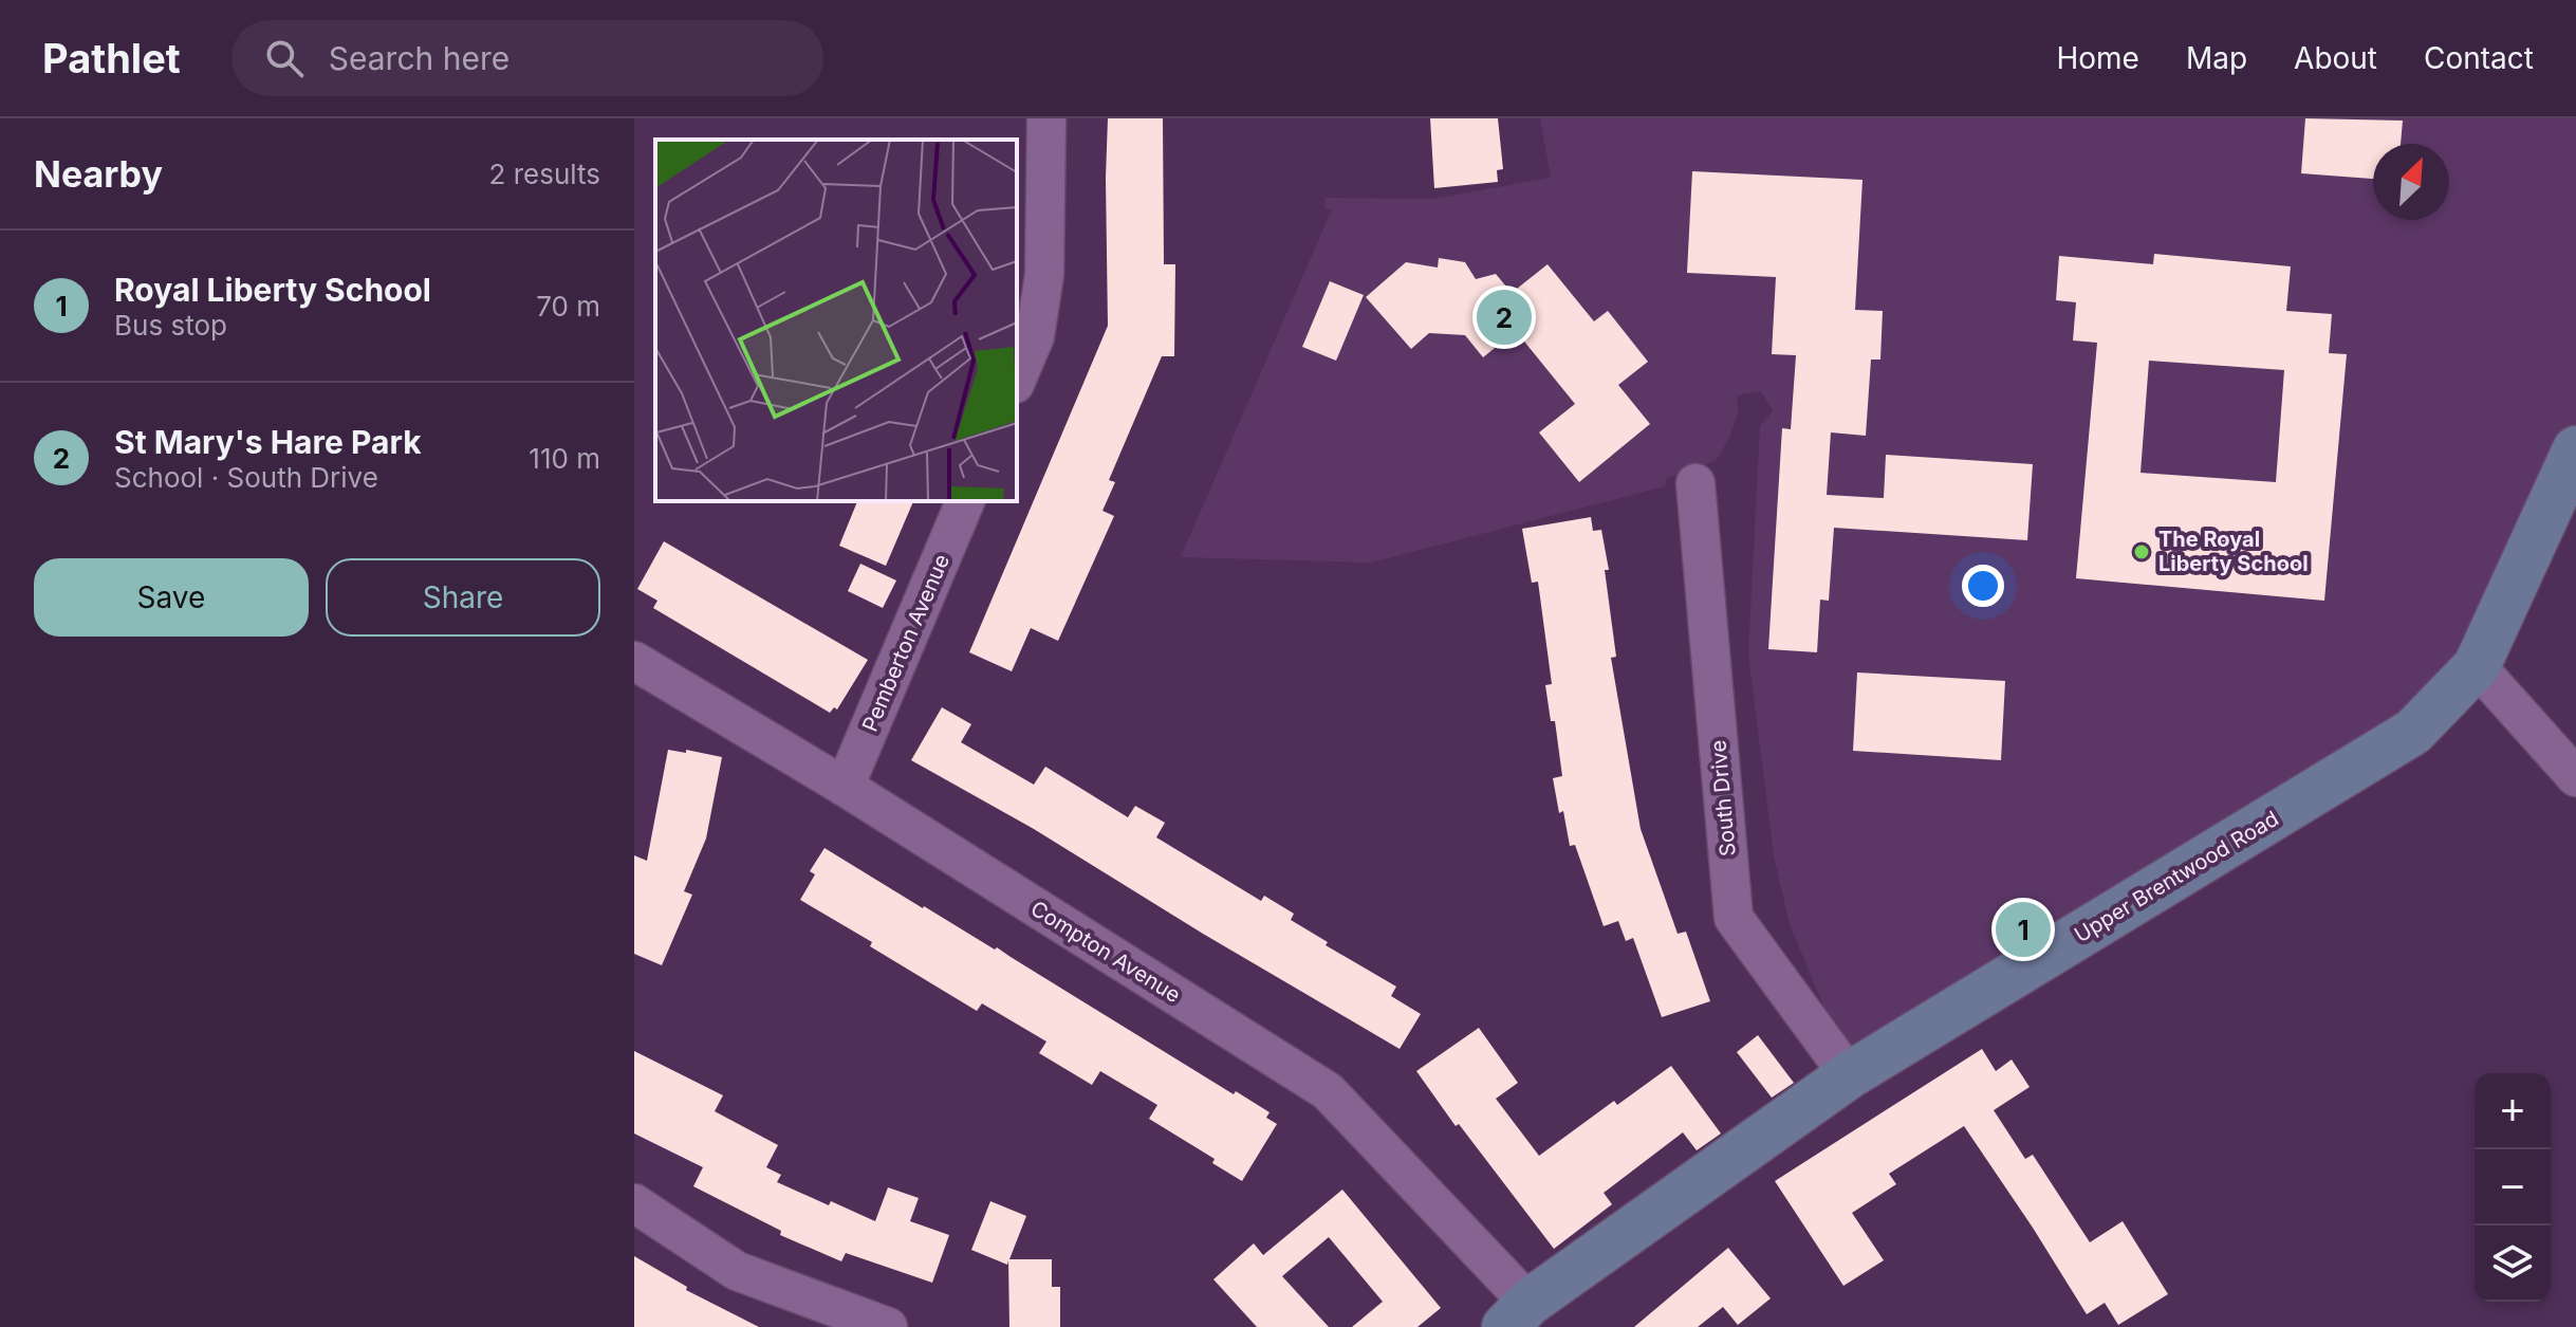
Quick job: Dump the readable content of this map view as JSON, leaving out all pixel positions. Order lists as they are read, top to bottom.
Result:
{
  "streets": {
    "street": [
      "Pemberton Avenue",
      "South Drive",
      "Upper Brentwood Road",
      "Compton Avenue"
    ]
  },
  "crossings": [
    ["Pemberton Avenue", "Compton Avenue"],
    ["South Drive", "Upper Brentwood Road"],
    ["Upper Brentwood Road", "Compton Avenue"]
  ],
  "places": ["The Royal Liberty School"],
  "north": "top right",
  "page": {
    "header": "Pathlet",
    "search": "Search here",
    "nav": [
      "Home",
      "Map",
      "About",
      "Contact"
    ],
    "heading": ["Nearby", "2 results"],
    "list": [
      {
        "mark": "1",
        "name": "Royal Liberty School",
        "note": "Bus stop",
        "value": "70 m"
      },
      {
        "mark": "2",
        "name": "St Mary's Hare Park",
        "note": "School · South Drive",
        "value": "110 m"
      }
    ],
    "pins": ["2", "1"],
    "buttons": ["Save", "Share"],
    "map_buttons": ["+", "−"]
  }
}
